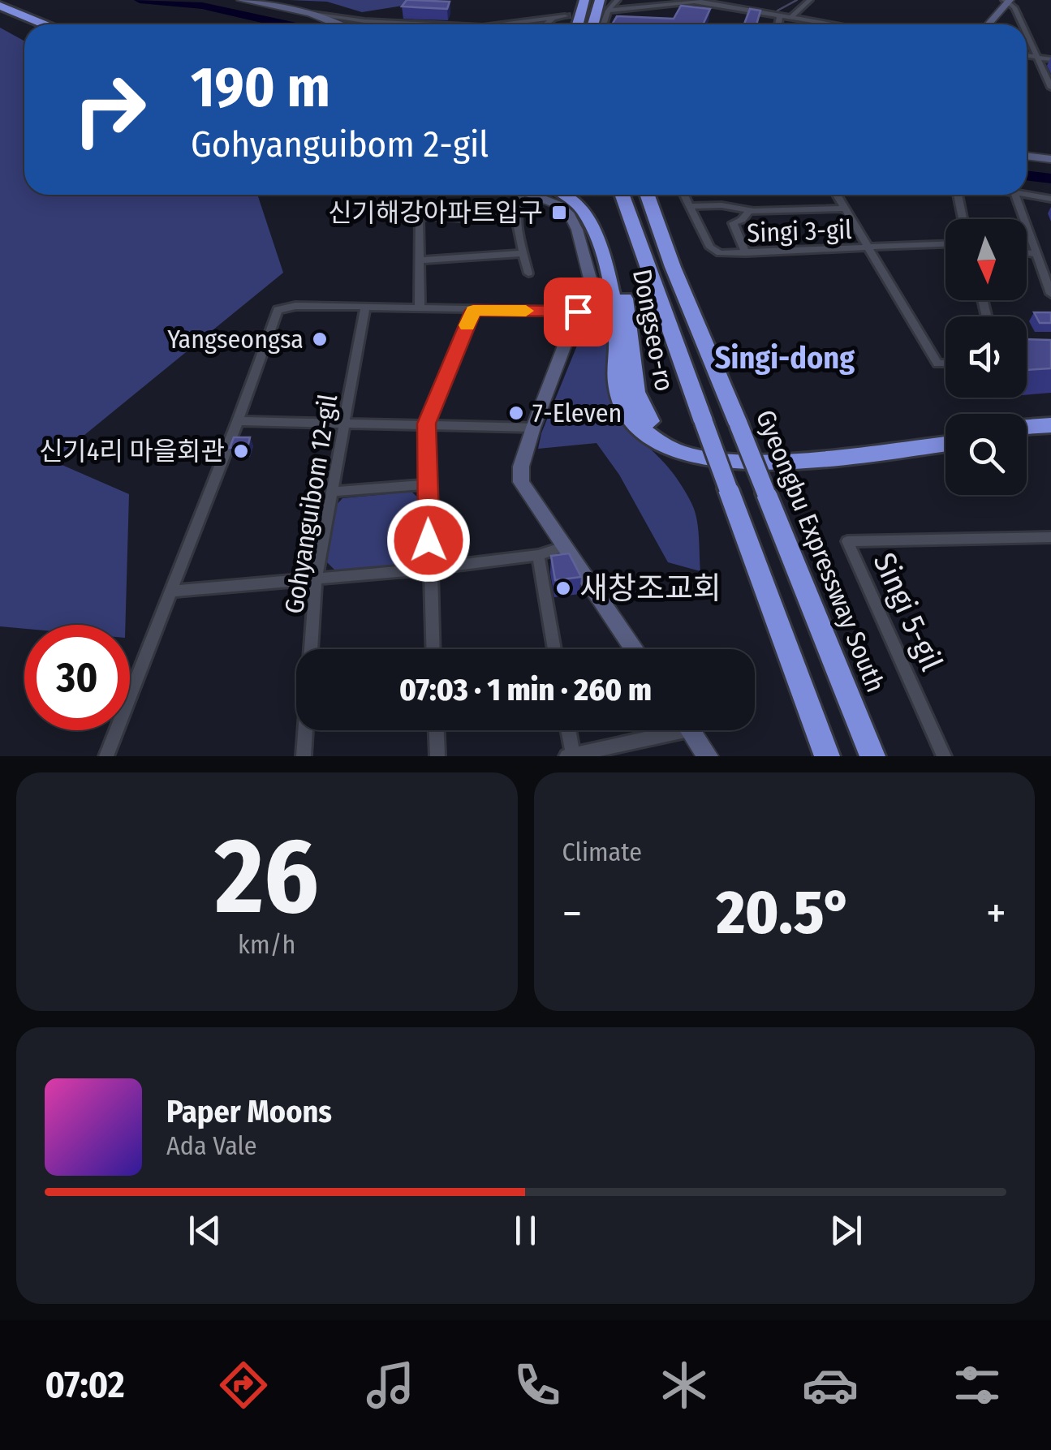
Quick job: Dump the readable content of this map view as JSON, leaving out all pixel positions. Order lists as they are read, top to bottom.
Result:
{
  "streets": {
    "highway": ["Dongseo-ro", "Gyeongbu Expressway South"],
    "street": ["Singi 3-gil", "Gohyanguibom 12-gil", "Singi 5-gil"]
  },
  "districts": ["Singi-dong"],
  "places": {
    "transit": ["신기해강아파트입구"],
    "other": [
      "Yangseongsa",
      "7-Eleven",
      "신기4리 마을회관",
      "새창조교회"
    ]
  },
  "north": "bottom",
  "page": {
    "turn": ["190 m", "Gohyanguibom 2-gil"],
    "limit": "30",
    "trip": "07:03 · 1 min · 260 m",
    "tile": [
      ["26", "km/h"],
      "Climate"
    ],
    "heat": ["−", "20.5°", "+"],
    "song": ["Paper Moons", "Ada Vale"],
    "tabs": "07:02"
  }
}
